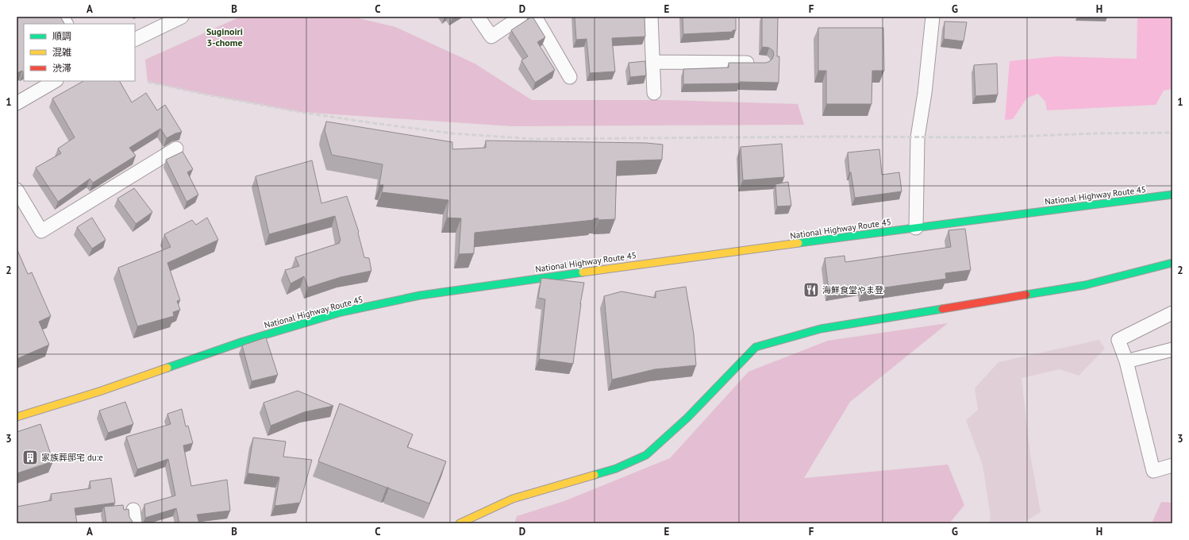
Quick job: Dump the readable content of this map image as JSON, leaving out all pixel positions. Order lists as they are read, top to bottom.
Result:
{
  "streets": {
    "main road": ["National Highway Route 45"]
  },
  "districts": ["Suginoiri 3-chome"],
  "places": {
    "restaurant": ["海鮮食堂やま登"],
    "building": ["家族葬邸宅 du:e"]
  },
  "legend": ["順調", "混雑", "渋滞"],
  "grid": {
    "columns": [
      "A",
      "B",
      "C",
      "D",
      "E",
      "F",
      "G",
      "H"
    ],
    "rows": ["1", "2", "3"]
  }
}
